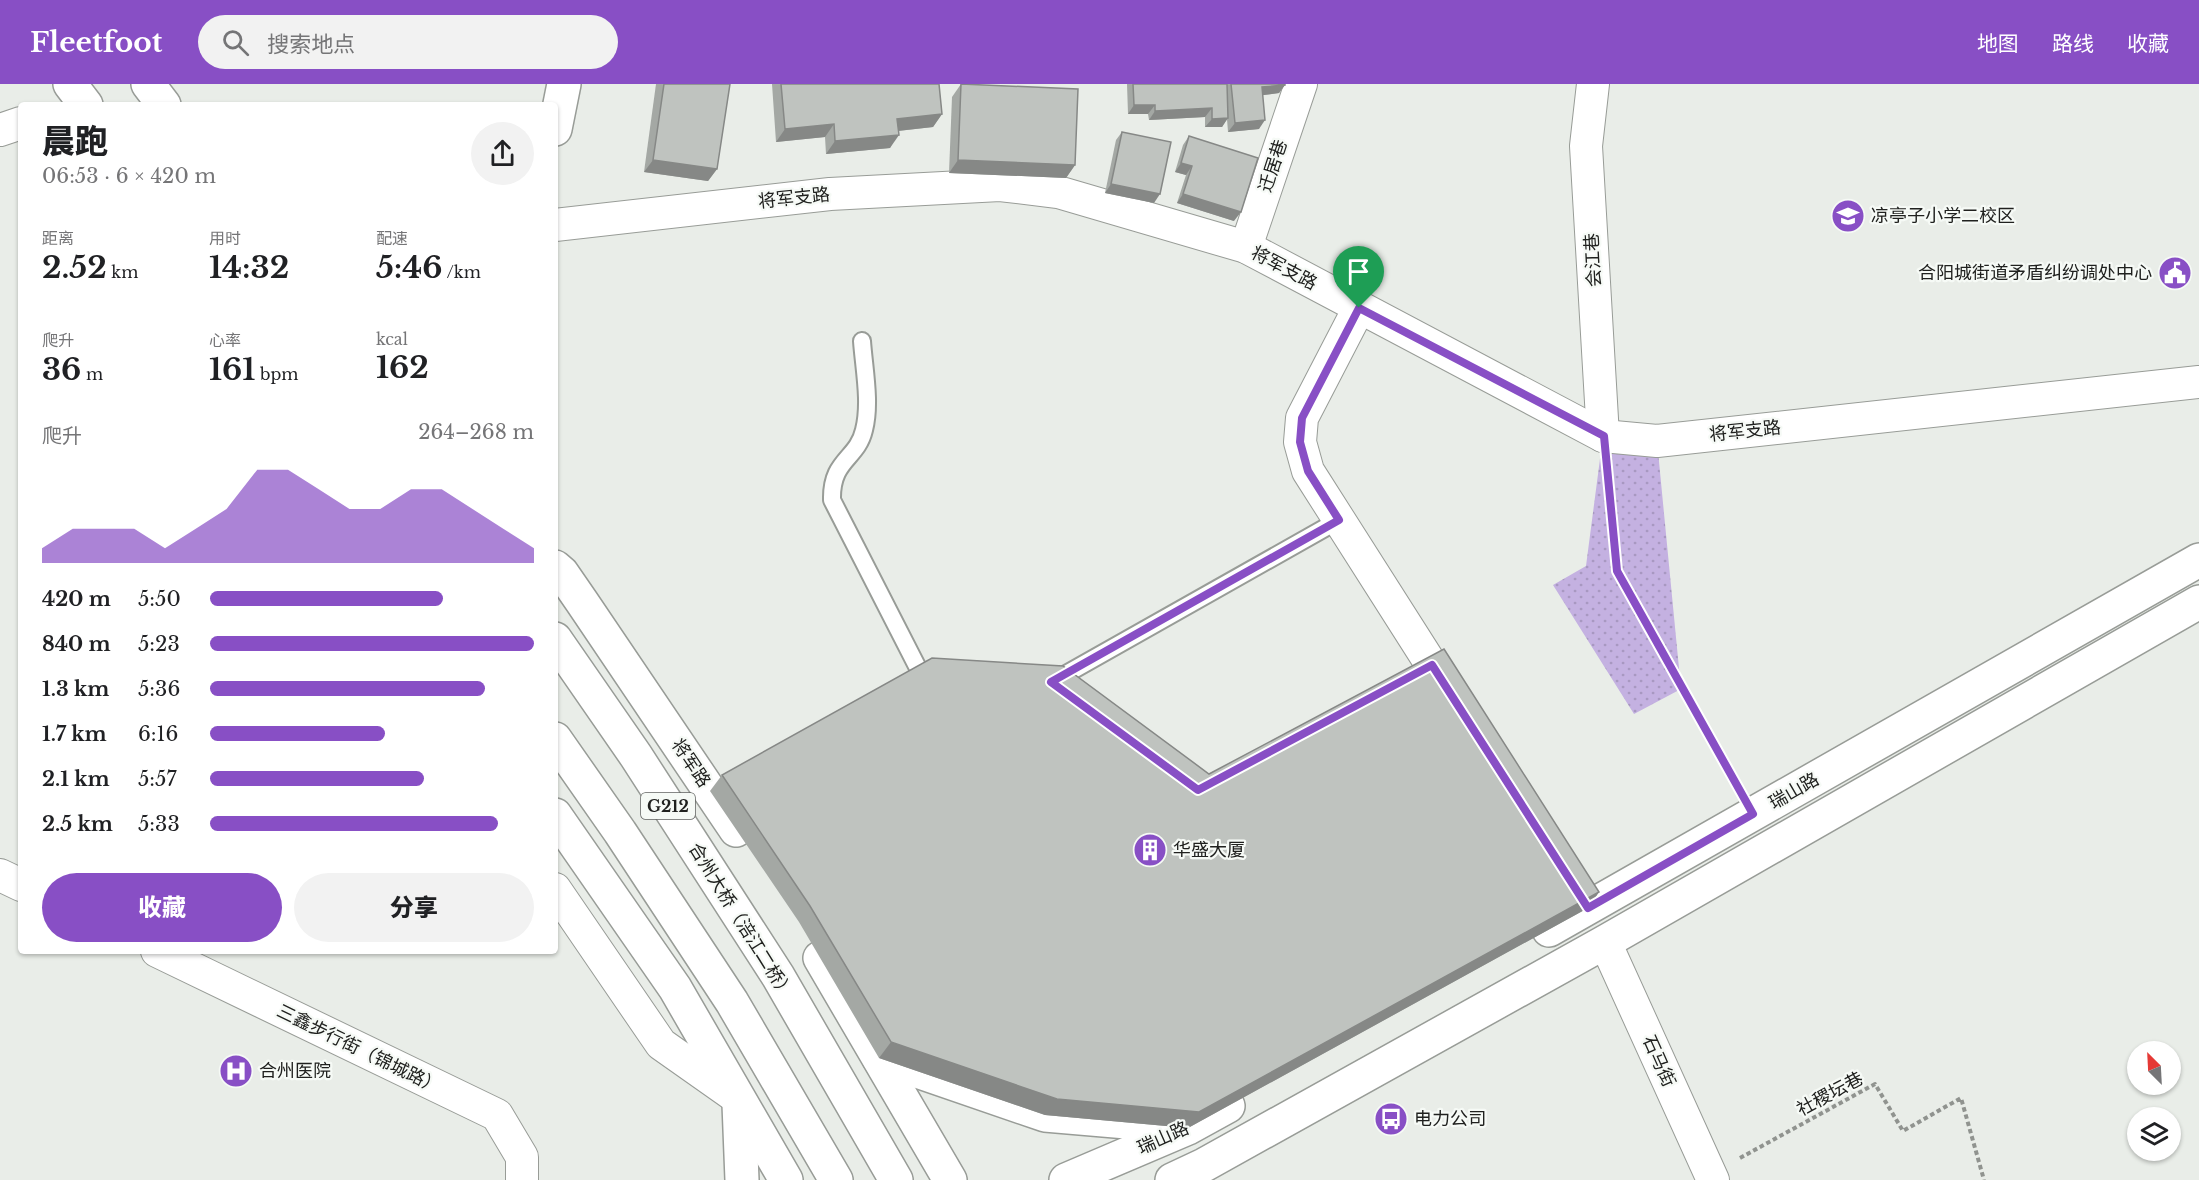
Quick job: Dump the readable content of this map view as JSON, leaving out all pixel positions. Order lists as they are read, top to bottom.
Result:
{
  "streets": {
    "main road": [
      "将军路",
      "瑞山路",
      "G212",
      "合州大桥（涪江二桥）"
    ],
    "street": [
      "迁居巷",
      "将军支路",
      "会江巷",
      "三鑫步行街（锦城路）",
      "石马街"
    ],
    "path": ["社稷坛巷"]
  },
  "crossings": [
    ["迁居巷", "将军支路"],
    ["将军支路", "会江巷"],
    ["瑞山路", "石马街"],
    ["石马街", "社稷坛巷"]
  ],
  "places": {
    "school or university": ["凉亭子小学二校区"],
    "public building": ["合阳城街道矛盾纠纷调处中心"],
    "building": ["华盛大厦"],
    "hospital": ["合州医院"],
    "bus stop": ["电力公司"]
  },
  "north": "top left",
  "page": {
    "header": "Fleetfoot",
    "search": "搜索地点",
    "nav": ["地图", "路线", "收藏"],
    "heading": ["晨跑", "06:53 · 6 × 420 m"],
    "stats": [
      ["距离", "2.52 km"],
      ["用时", "14:32"],
      ["配速", "5:46 /km"],
      ["爬升", "36 m"],
      ["心率", "161 bpm"],
      ["kcal", "162"]
    ],
    "chart": ["爬升", "264–268 m"],
    "list": [
      {
        "name": "420 m",
        "note": "5:50"
      },
      {
        "name": "840 m",
        "note": "5:23"
      },
      {
        "name": "1.3 km",
        "note": "5:36"
      },
      {
        "name": "1.7 km",
        "note": "6:16"
      },
      {
        "name": "2.1 km",
        "note": "5:57"
      },
      {
        "name": "2.5 km",
        "note": "5:33"
      }
    ],
    "buttons": ["收藏", "分享"]
  }
}
